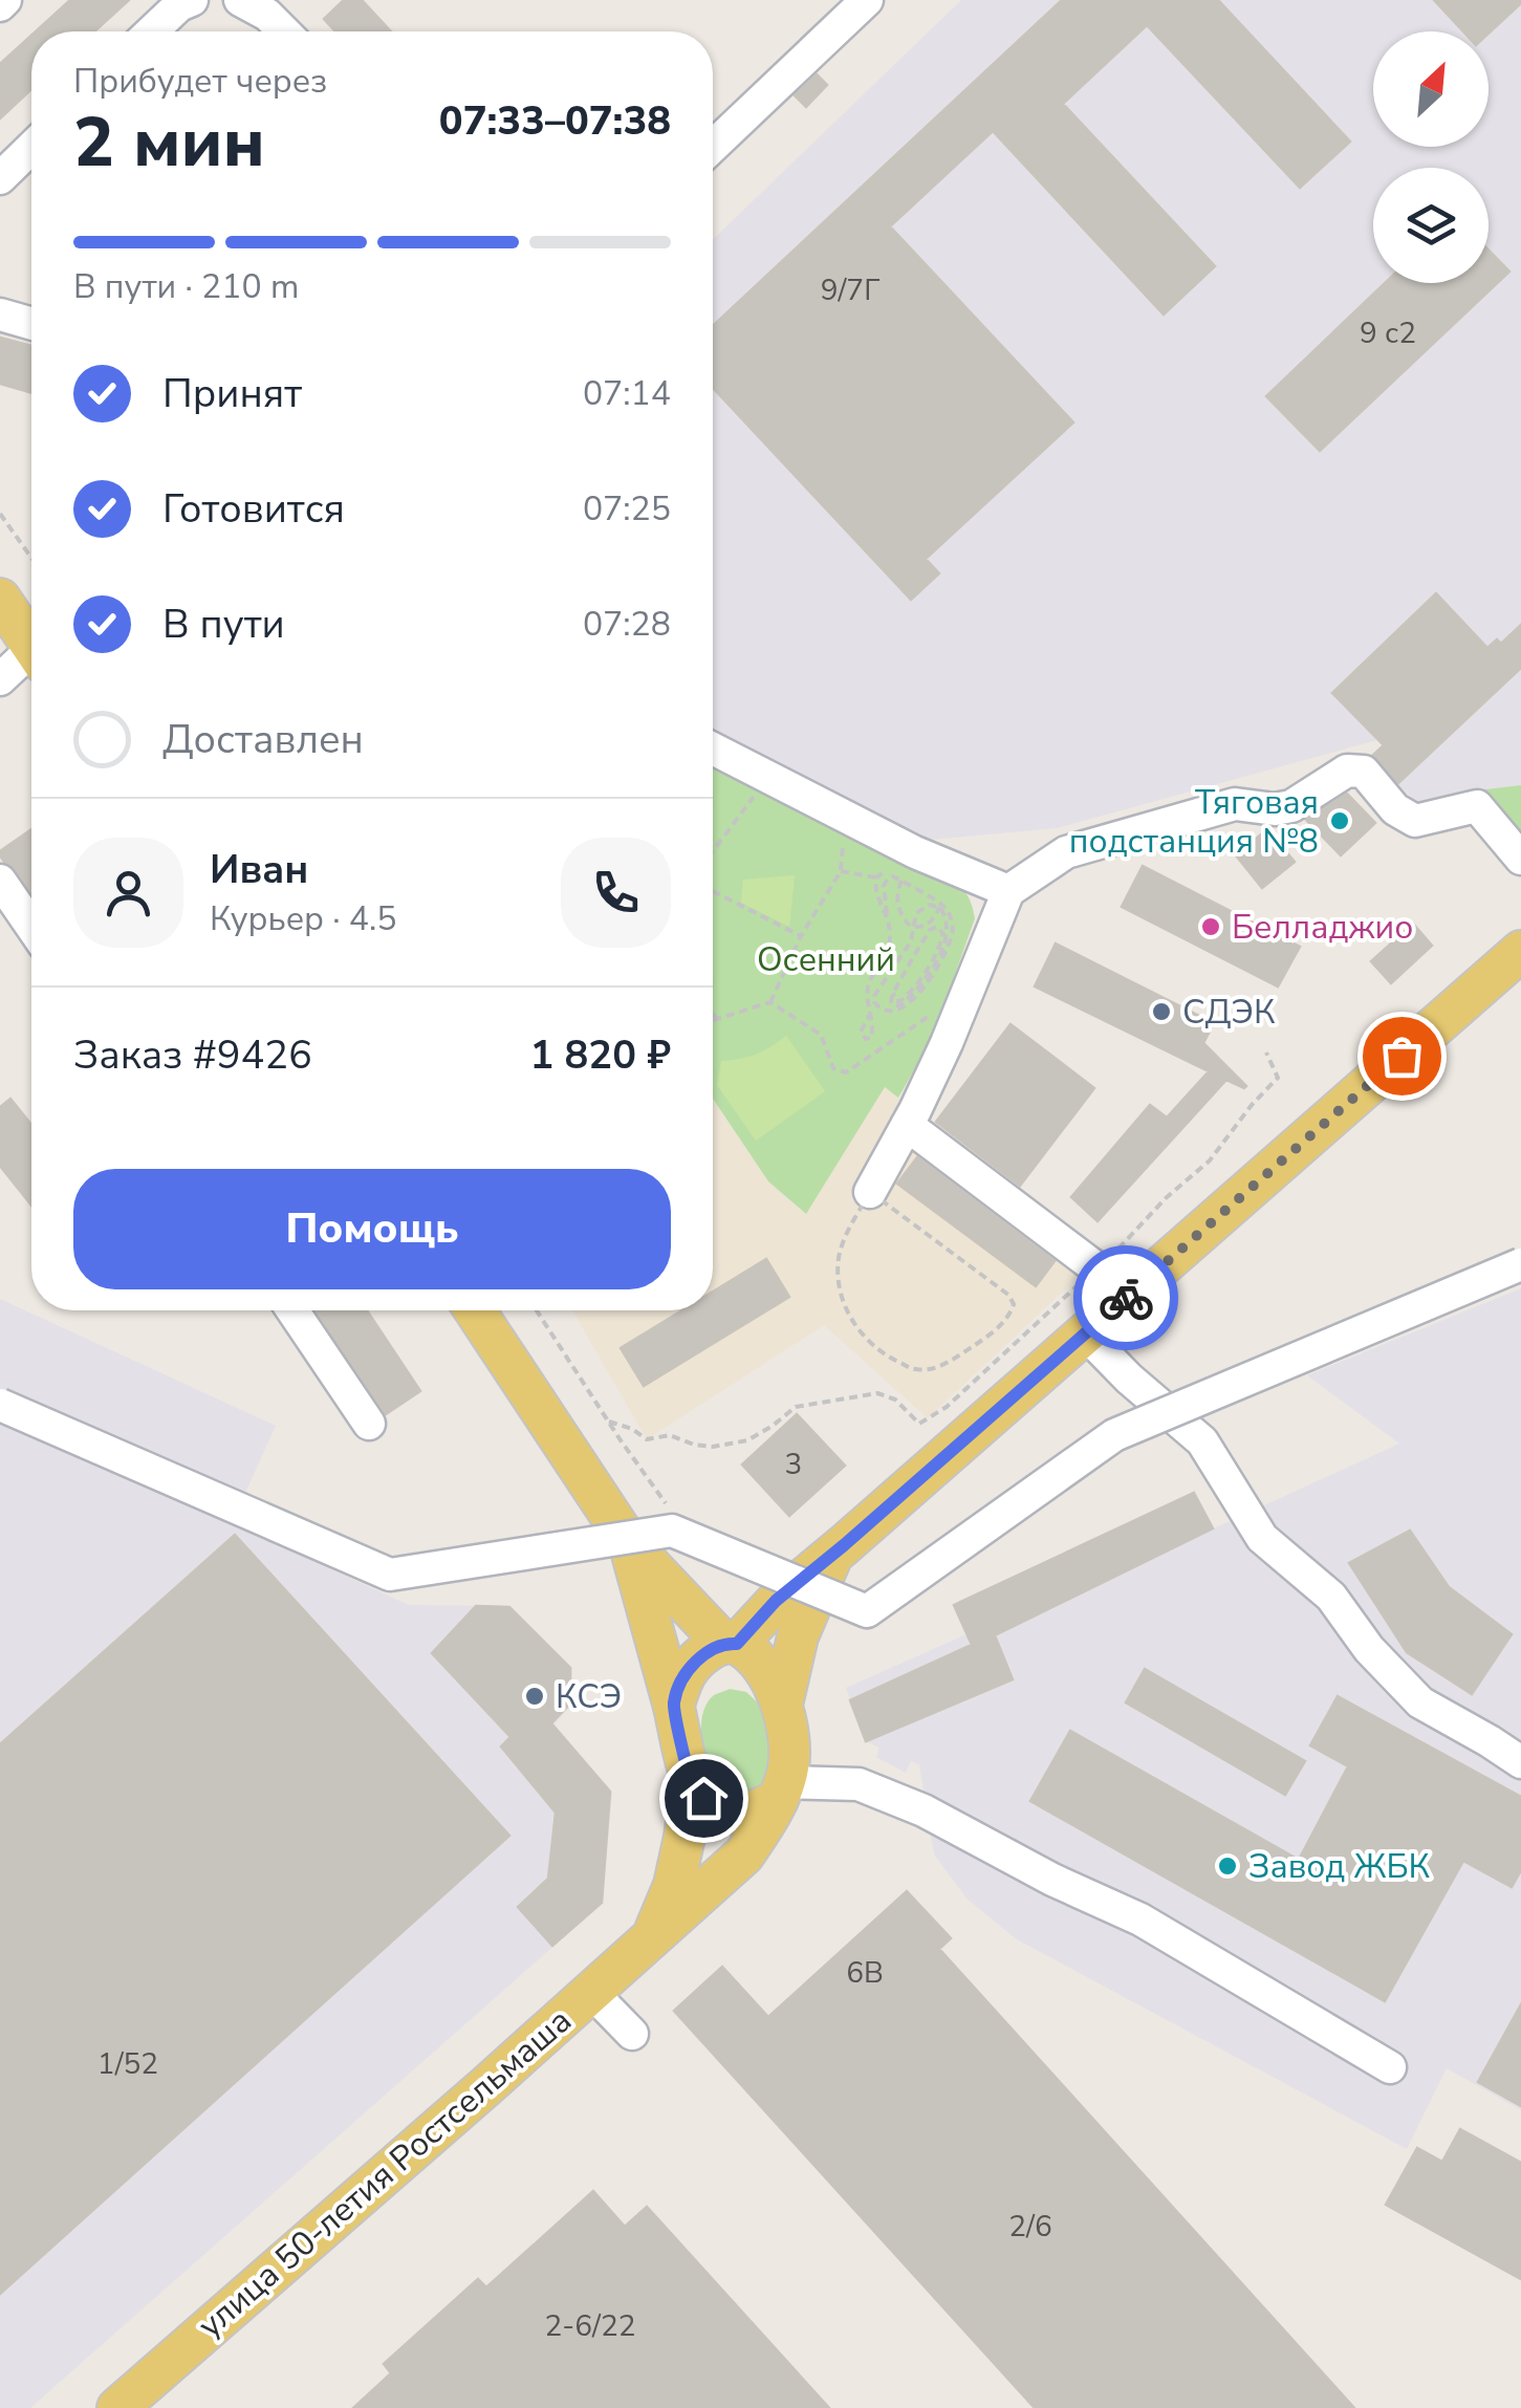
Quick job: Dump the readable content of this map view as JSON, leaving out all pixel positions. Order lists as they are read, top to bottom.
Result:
{
  "streets": {
    "main road": ["улица 50-летия Ростсельмаша"]
  },
  "parks": ["Осенний"],
  "places": [
    "Тяговая подстанция №8",
    "Белладжио",
    "СДЭК",
    "КСЭ",
    "Завод ЖБК"
  ],
  "house_numbers": [
    "9/7Г",
    "9 с2",
    "3",
    "6В",
    "1/52",
    "2/6",
    "2-6/22"
  ],
  "north": "top right",
  "page": {
    "heading": ["2 мин", "Прибудет через", "07:33–07:38"],
    "panel": [
      "Иван",
      "Курьер · 4.5",
      "Заказ #9426",
      "1 820 ₽"
    ],
    "bar": "В пути · 210 m",
    "list": [
      ["Принят", "07:14"],
      ["Готовится", "07:25"],
      ["В пути", "07:28"],
      "Доставлен"
    ],
    "buttons": "Помощь"
  }
}
